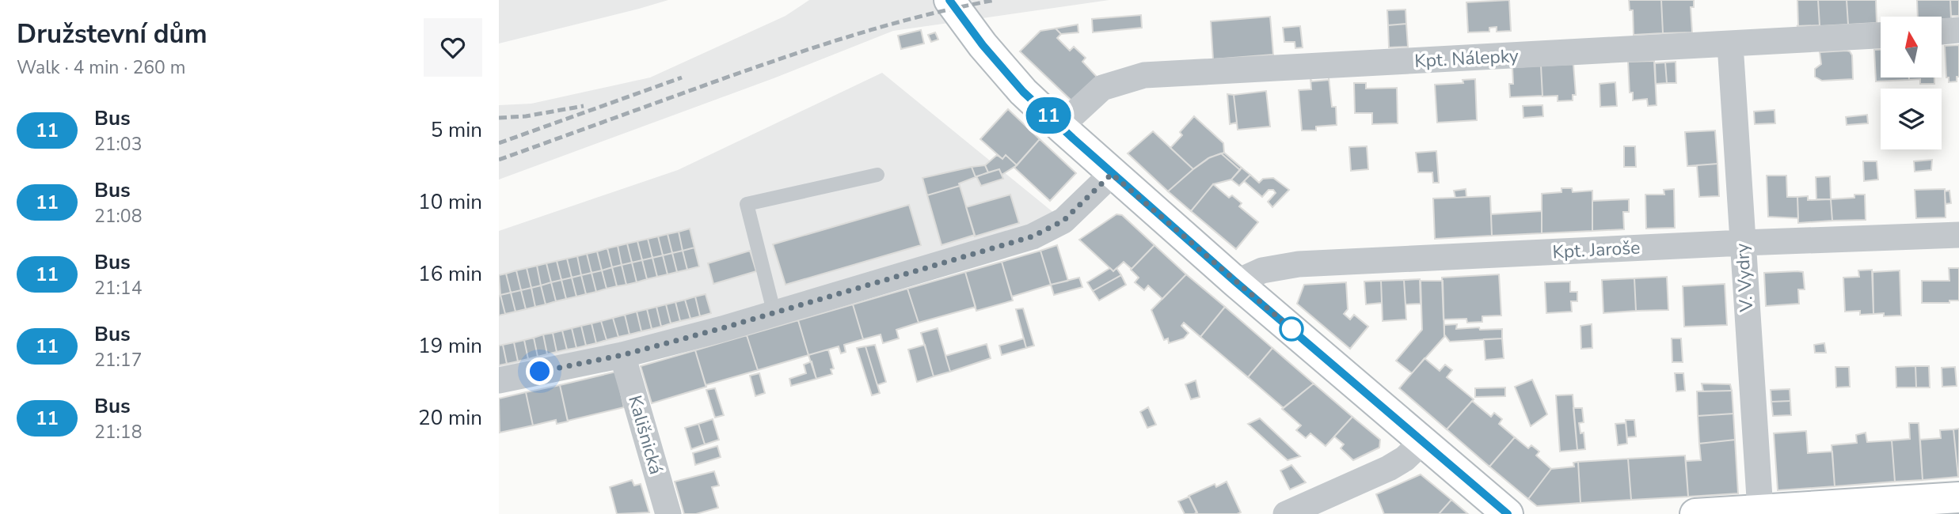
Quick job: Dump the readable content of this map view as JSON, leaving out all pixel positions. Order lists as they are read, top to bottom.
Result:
{
  "streets": {
    "street": [
      "Kpt. Nálepky",
      "Kpt. Jaroše",
      "V. Vydry",
      "Kališnická"
    ]
  },
  "crossings": [
    ["Kpt. Nálepky", "V. Vydry"],
    ["Kpt. Jaroše", "V. Vydry"]
  ],
  "lines": ["bus line 11"],
  "north": "top",
  "page": {
    "heading": ["Družstevní dům", "Walk · 4 min · 260 m"],
    "on_map": "11",
    "list": [
      {
        "mark": "11",
        "name": "Bus",
        "note": "21:03",
        "value": "5 min"
      },
      {
        "mark": "11",
        "name": "Bus",
        "note": "21:08",
        "value": "10 min"
      },
      {
        "mark": "11",
        "name": "Bus",
        "note": "21:14",
        "value": "16 min"
      },
      {
        "mark": "11",
        "name": "Bus",
        "note": "21:17",
        "value": "19 min"
      },
      {
        "mark": "11",
        "name": "Bus",
        "note": "21:18",
        "value": "20 min"
      }
    ]
  }
}
